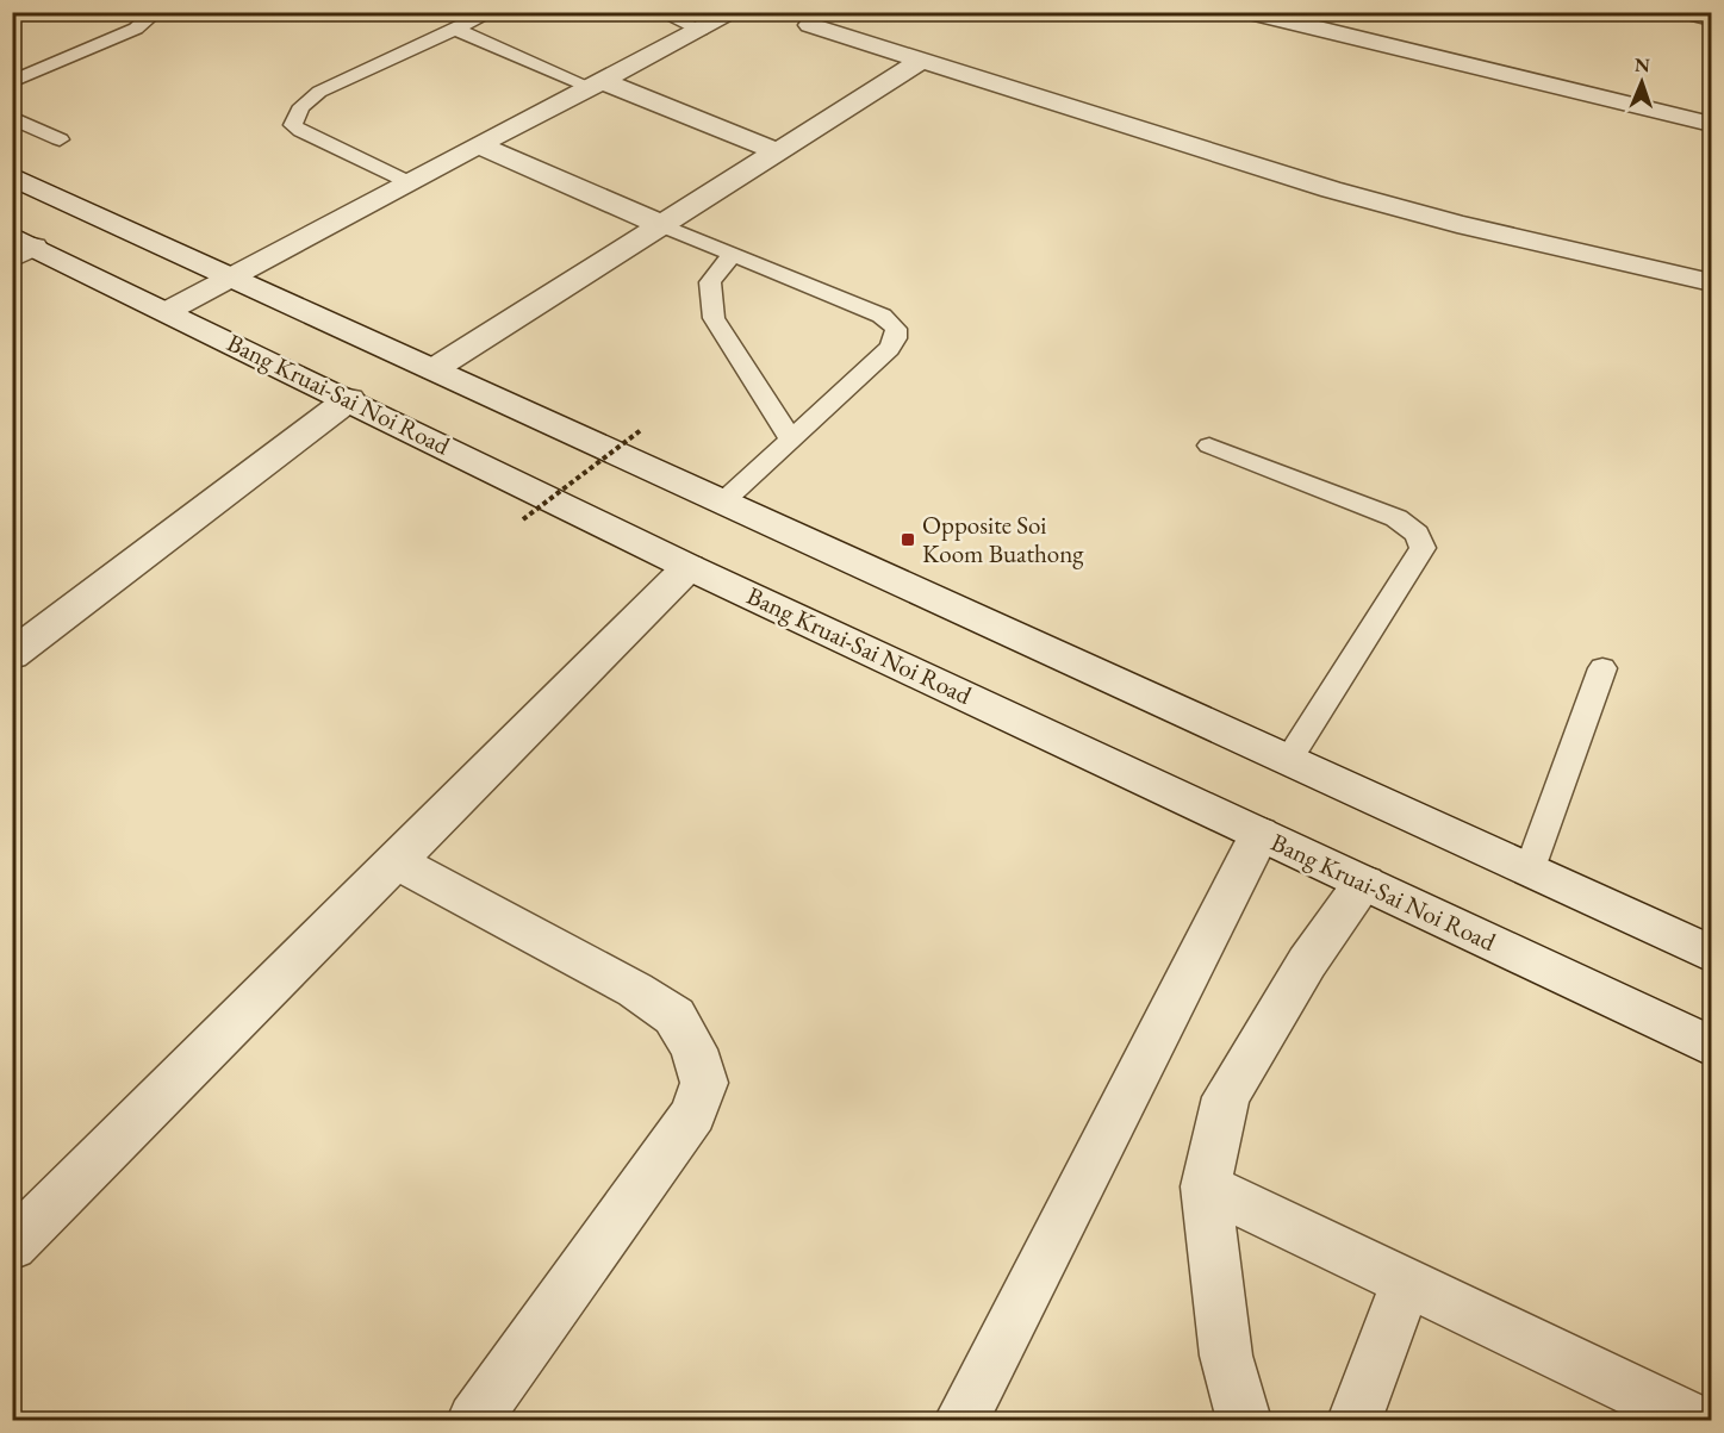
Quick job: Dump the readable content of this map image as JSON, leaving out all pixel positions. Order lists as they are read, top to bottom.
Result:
{
  "streets": {
    "street": ["Bang Kruai-Sai Noi Road"]
  },
  "places": {
    "transit": ["Opposite Soi Koom Buathong"]
  },
  "north": "top"
}
